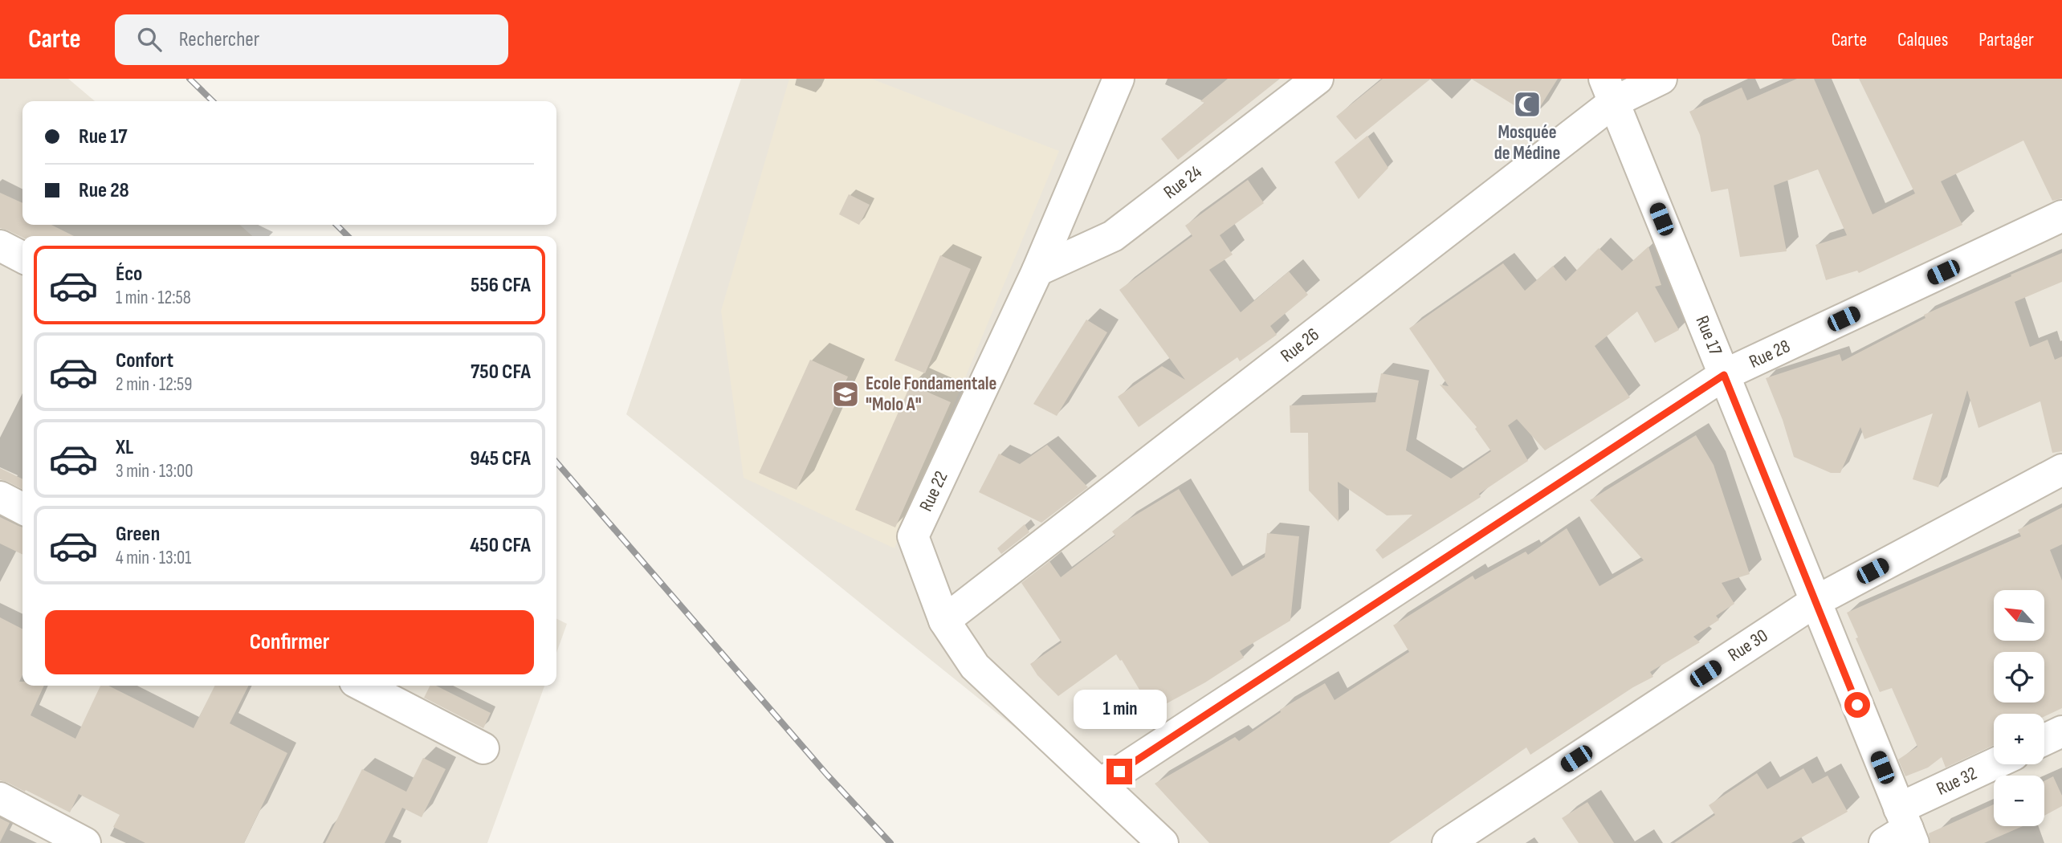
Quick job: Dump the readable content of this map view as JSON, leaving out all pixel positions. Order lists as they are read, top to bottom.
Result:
{
  "streets": {
    "street": [
      "Rue 24",
      "Rue 17",
      "Rue 26",
      "Rue 28",
      "Rue 22",
      "Rue 30",
      "Rue 32"
    ]
  },
  "crossings": [
    ["Rue 24", "Rue 22"],
    ["Rue 17", "Rue 26"],
    ["Rue 17", "Rue 28"],
    ["Rue 17", "Rue 30"],
    ["Rue 17", "Rue 32"],
    ["Rue 26", "Rue 22"],
    ["Rue 28", "Rue 22"]
  ],
  "places": {
    "mosque": ["Mosquée de Médine"],
    "school or university": ["Ecole Fondamentale \"Molo A\""]
  },
  "north": "top left",
  "page": {
    "header": "Carte",
    "search": "Rechercher",
    "nav": ["Carte", "Calques", "Partager"],
    "banner": ["Rue 17", "Rue 28"],
    "list": [
      {
        "name": "Éco",
        "note": "1 min · 12:58",
        "value": "556 CFA"
      },
      {
        "name": "Confort",
        "note": "2 min · 12:59",
        "value": "750 CFA"
      },
      {
        "name": "XL",
        "note": "3 min · 13:00",
        "value": "945 CFA"
      },
      {
        "name": "Green",
        "note": "4 min · 13:01",
        "value": "450 CFA"
      }
    ],
    "map_buttons": ["+", "−"],
    "buttons": "Confirmer",
    "bubble": "1 min"
  }
}
